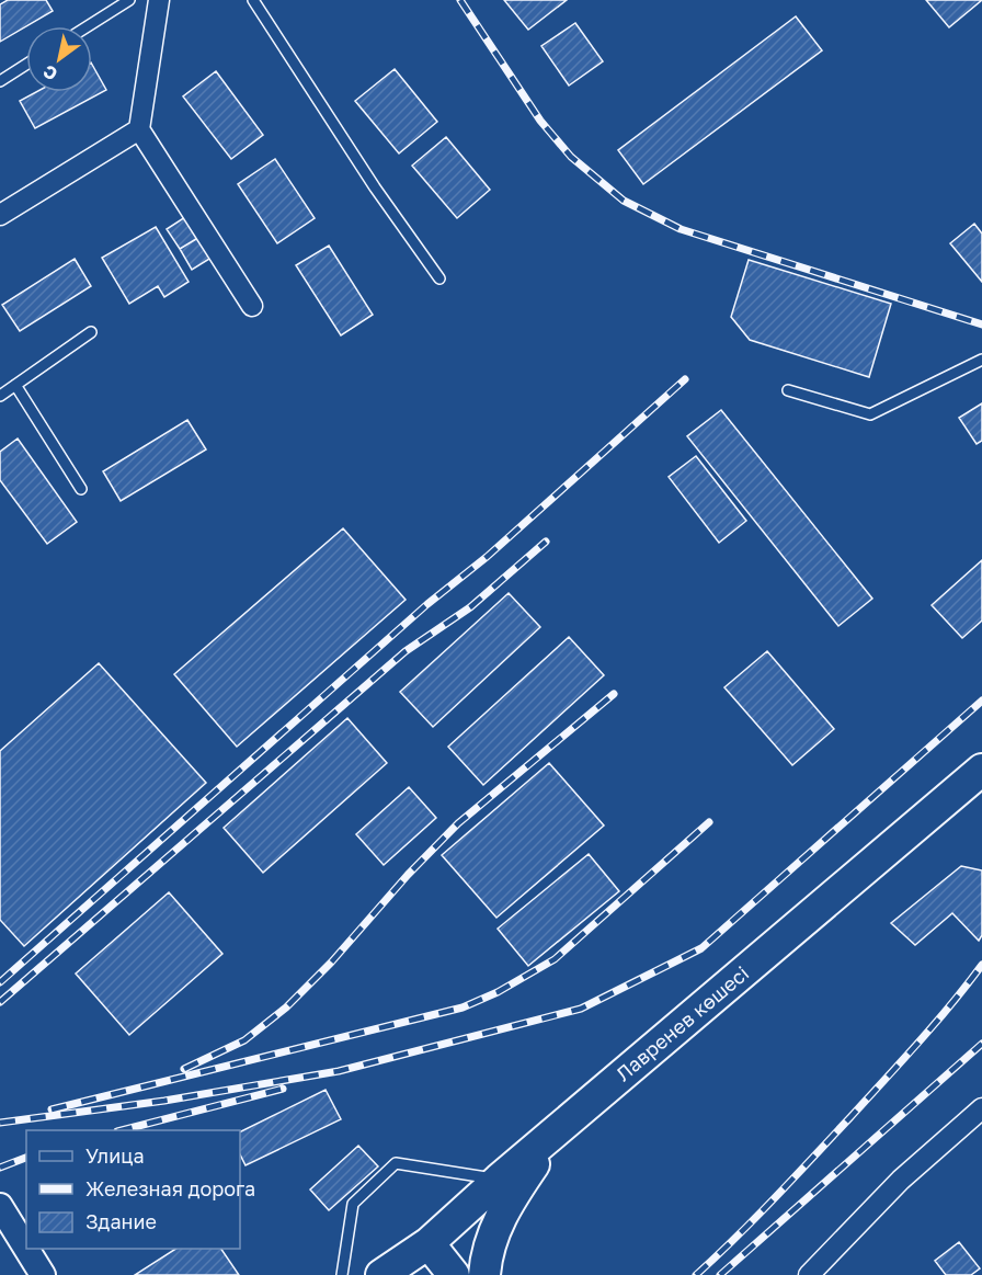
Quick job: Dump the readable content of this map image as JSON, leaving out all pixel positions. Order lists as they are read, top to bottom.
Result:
{
  "streets": {
    "main road": ["Лавренев көшесі"]
  },
  "legend": ["Улица", "Железная дорога", "Здание"],
  "north": "bottom left"
}
